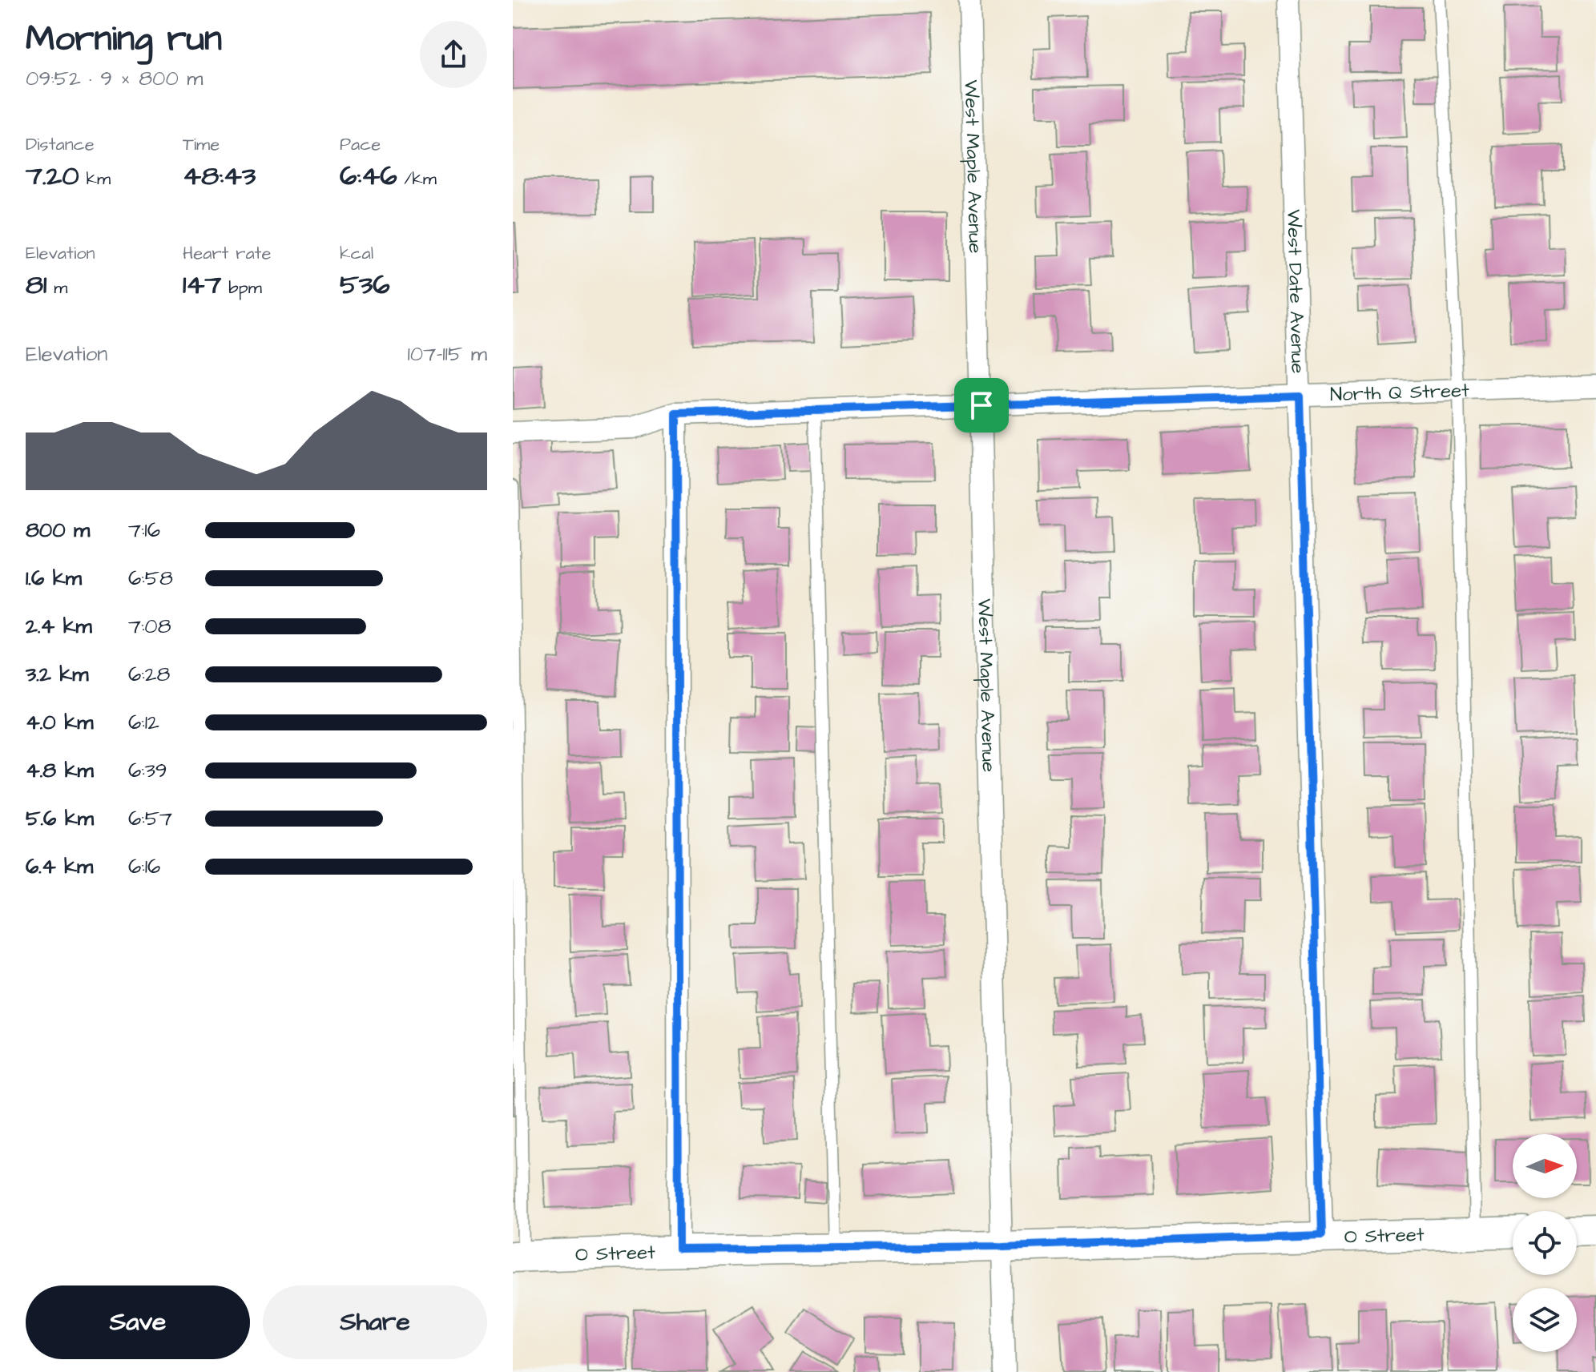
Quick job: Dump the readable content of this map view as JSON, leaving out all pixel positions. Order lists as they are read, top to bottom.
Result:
{
  "streets": {
    "street": [
      "West Maple Avenue",
      "West Date Avenue",
      "North Q Street",
      "O Street"
    ]
  },
  "crossings": [
    ["West Maple Avenue", "North Q Street"],
    ["West Maple Avenue", "O Street"],
    ["West Date Avenue", "North Q Street"],
    ["West Date Avenue", "O Street"]
  ],
  "north": "right",
  "page": {
    "heading": ["Morning run", "09:52 · 9 × 800 m"],
    "stats": [
      ["Distance", "7.20 km"],
      ["Time", "48:43"],
      ["Pace", "6:46 /km"],
      ["Elevation", "81 m"],
      ["Heart rate", "147 bpm"],
      ["kcal", "536"]
    ],
    "chart": ["Elevation", "107–115 m"],
    "list": [
      {
        "name": "800 m",
        "note": "7:16"
      },
      {
        "name": "1.6 km",
        "note": "6:58"
      },
      {
        "name": "2.4 km",
        "note": "7:08"
      },
      {
        "name": "3.2 km",
        "note": "6:28"
      },
      {
        "name": "4.0 km",
        "note": "6:12"
      },
      {
        "name": "4.8 km",
        "note": "6:39"
      },
      {
        "name": "5.6 km",
        "note": "6:57"
      },
      {
        "name": "6.4 km",
        "note": "6:16"
      }
    ],
    "buttons": ["Save", "Share"]
  }
}
